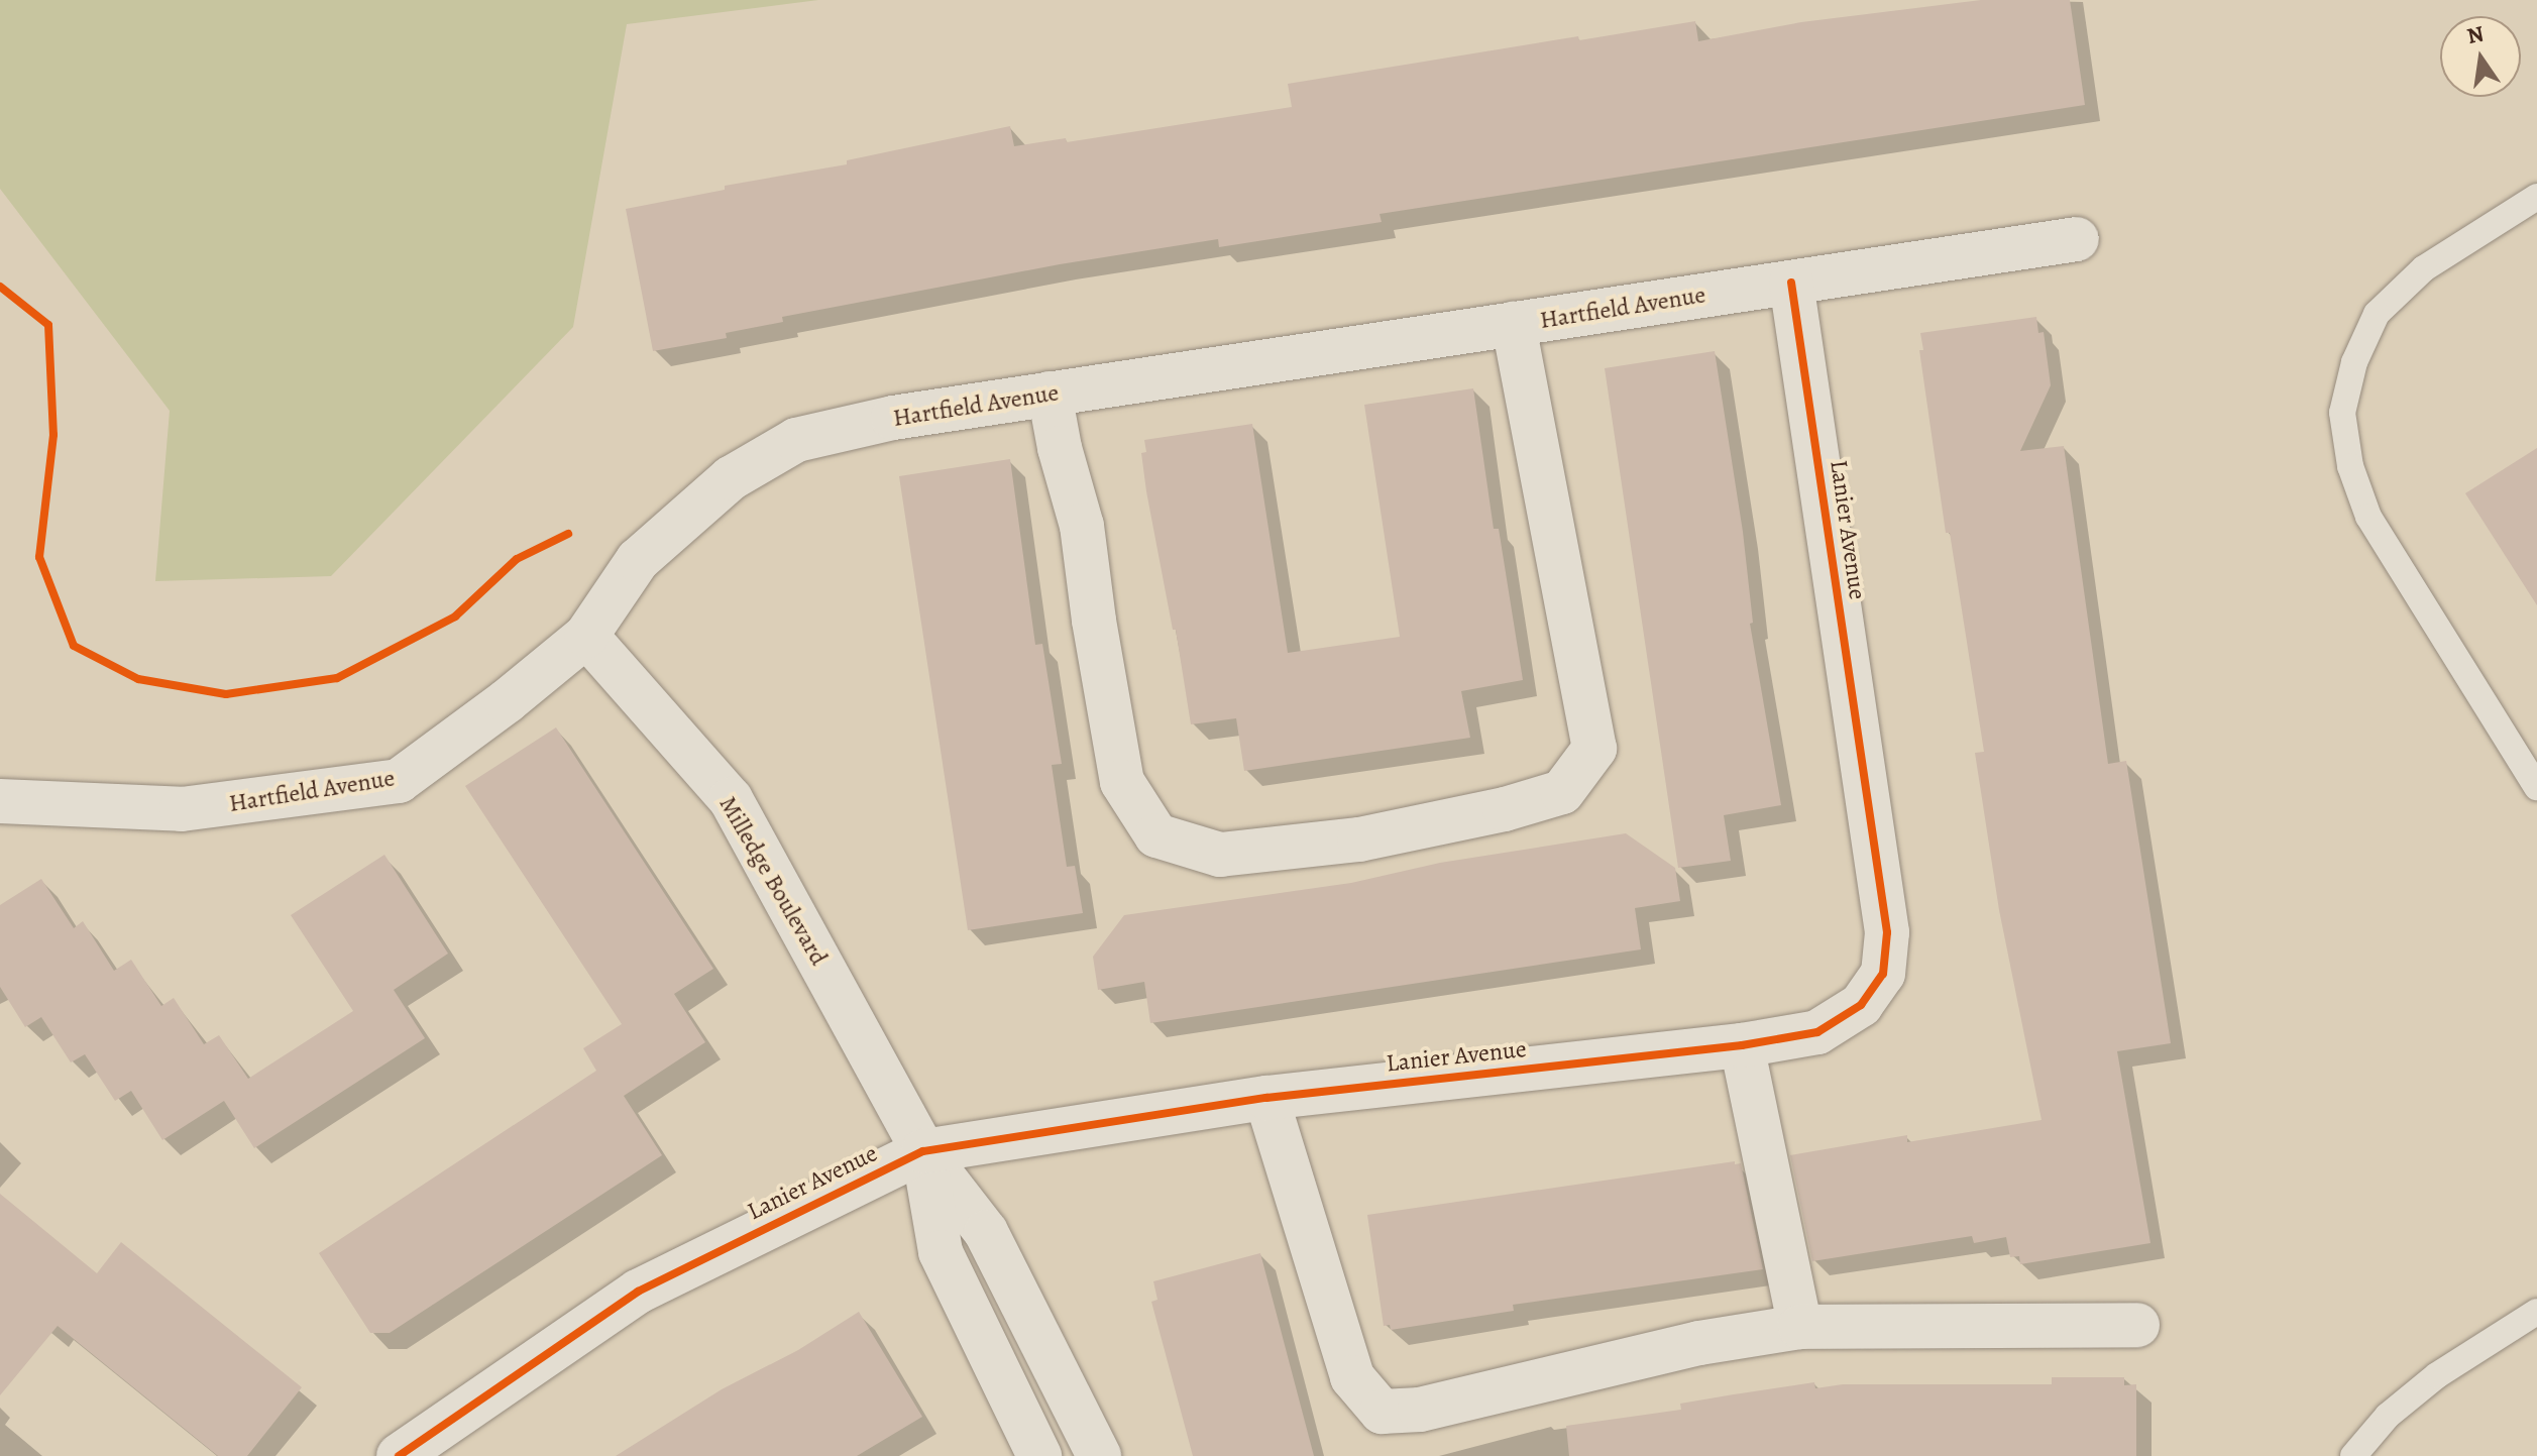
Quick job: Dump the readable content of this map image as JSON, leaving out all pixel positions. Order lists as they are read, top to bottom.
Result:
{
  "streets": {
    "street": ["Hartfield Avenue", "Lanier Avenue", "Milledge Boulevard"]
  },
  "crossings": [
    ["Hartfield Avenue", "Lanier Avenue"],
    ["Hartfield Avenue", "Milledge Boulevard"],
    ["Lanier Avenue", "Milledge Boulevard"]
  ],
  "north": "top"
}
